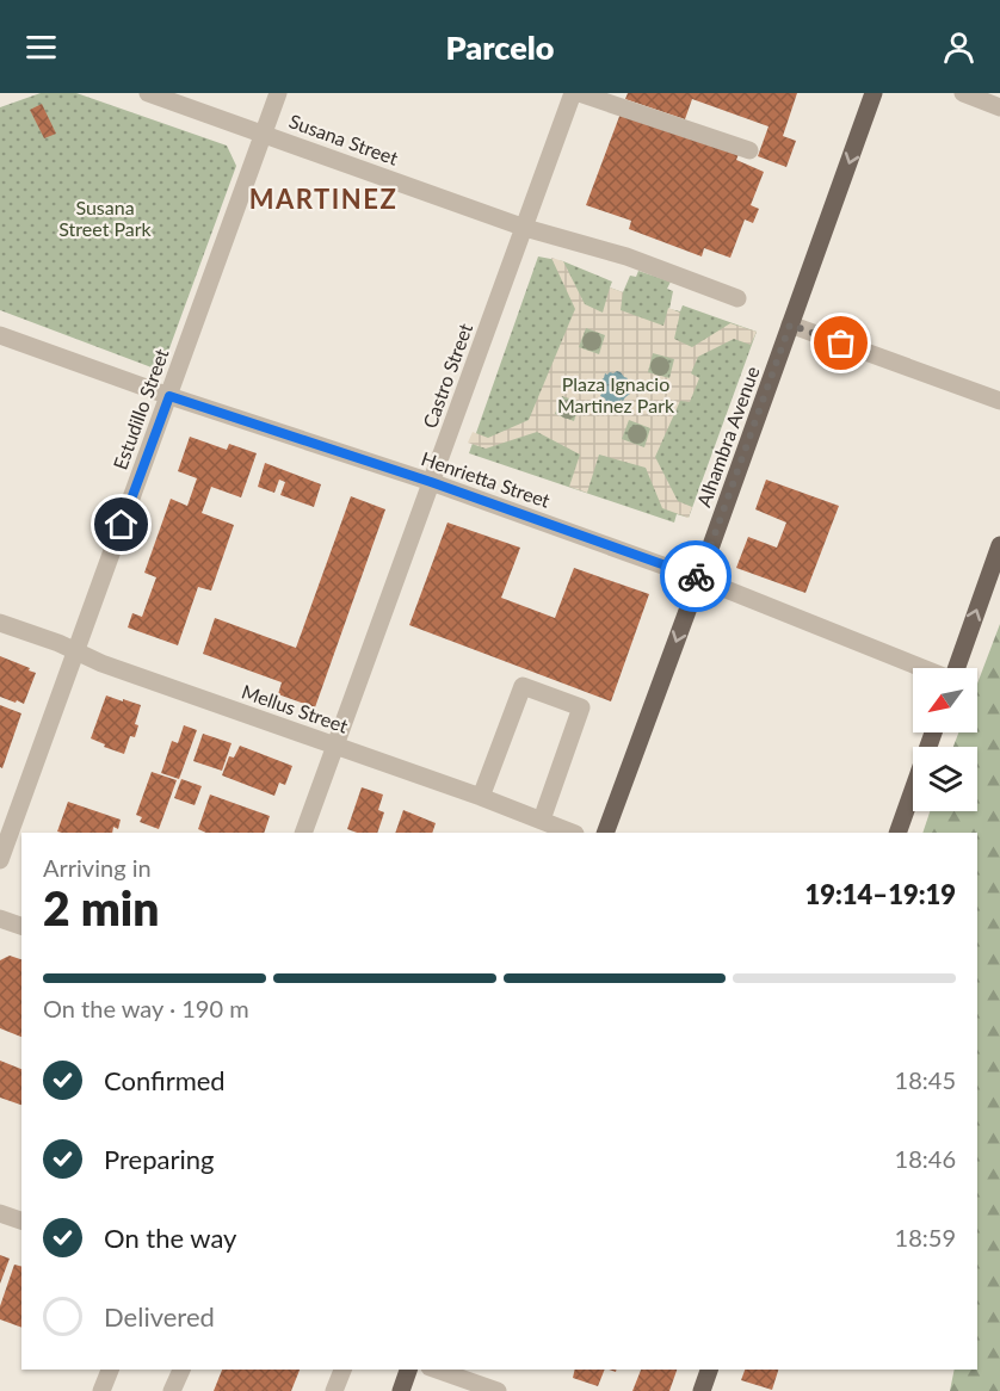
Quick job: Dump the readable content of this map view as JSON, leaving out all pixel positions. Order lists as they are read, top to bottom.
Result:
{
  "streets": {
    "main road": ["Alhambra Avenue"],
    "street": [
      "Susana Street",
      "Castro Street",
      "Estudillo Street",
      "Henrietta Street",
      "Mellus Street"
    ]
  },
  "crossings": [
    ["Susana Street", "Castro Street"],
    ["Susana Street", "Estudillo Street"],
    ["Castro Street", "Henrietta Street"],
    ["Castro Street", "Mellus Street"],
    ["Estudillo Street", "Henrietta Street"],
    ["Estudillo Street", "Mellus Street"],
    ["Alhambra Avenue", "Henrietta Street"]
  ],
  "one_way": ["Alhambra Avenue"],
  "districts": ["MARTINEZ"],
  "parks": ["Susana Street Park", "Plaza Ignacio Martinez Park"],
  "north": "bottom left",
  "page": {
    "header": "Parcelo",
    "heading": ["2 min", "Arriving in", "19:14–19:19"],
    "bar": "On the way · 190 m",
    "list": [
      ["Confirmed", "18:45"],
      ["Preparing", "18:46"],
      ["On the way", "18:59"],
      "Delivered"
    ]
  }
}
